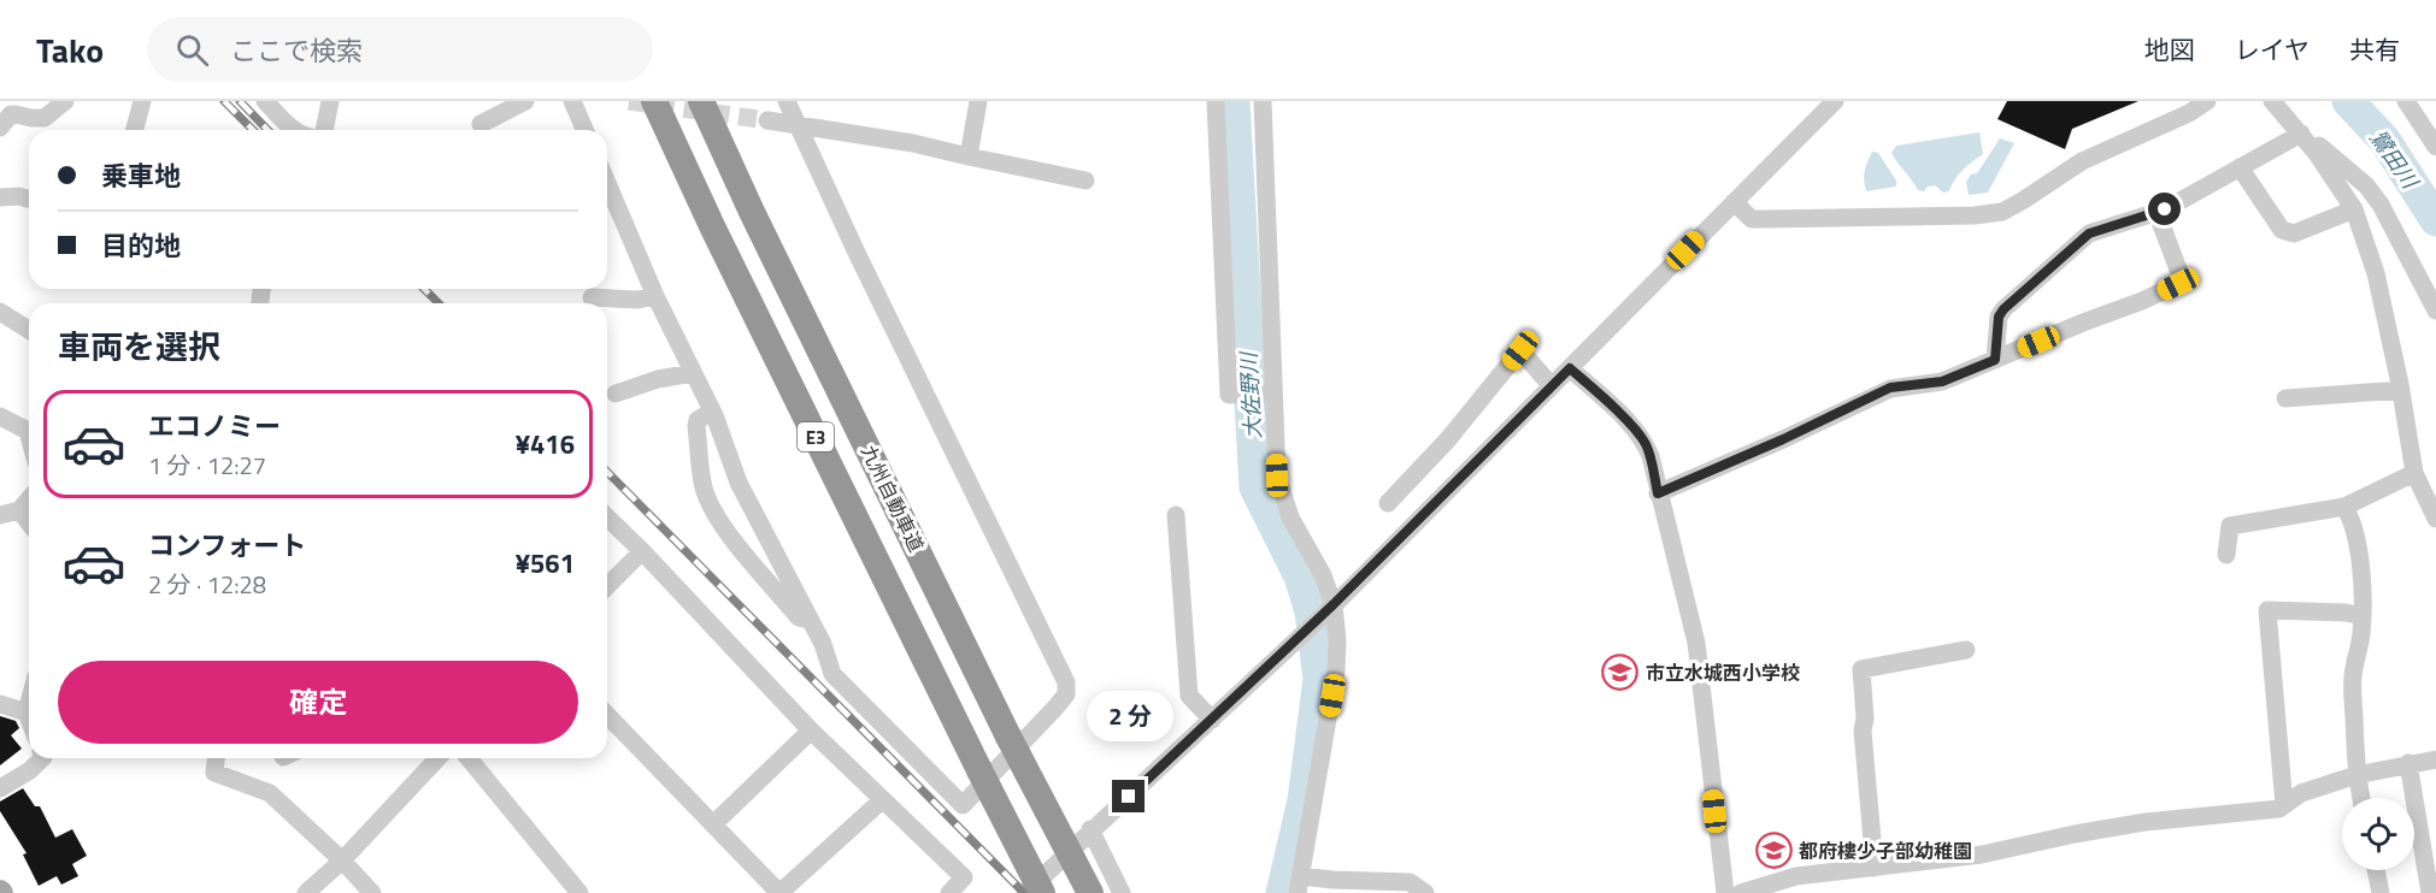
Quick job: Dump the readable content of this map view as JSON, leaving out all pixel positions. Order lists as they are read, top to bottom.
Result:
{
  "streets": {
    "highway": ["E3", "九州自動車道"]
  },
  "water": ["鷺田川", "大佐野川"],
  "places": {
    "school or university": ["市立水城西小学校", "都府樓少子部幼稚園"]
  },
  "page": {
    "header": "Tako",
    "search": "ここで検索",
    "nav": ["地図", "レイヤ", "共有"],
    "banner": ["乗車地", "目的地"],
    "heading": "車両を選択",
    "list": [
      {
        "name": "エコノミー",
        "note": "1 分 · 12:27",
        "value": "¥416"
      },
      {
        "name": "コンフォート",
        "note": "2 分 · 12:28",
        "value": "¥561"
      }
    ],
    "buttons": "確定",
    "bubble": "2 分"
  }
}
